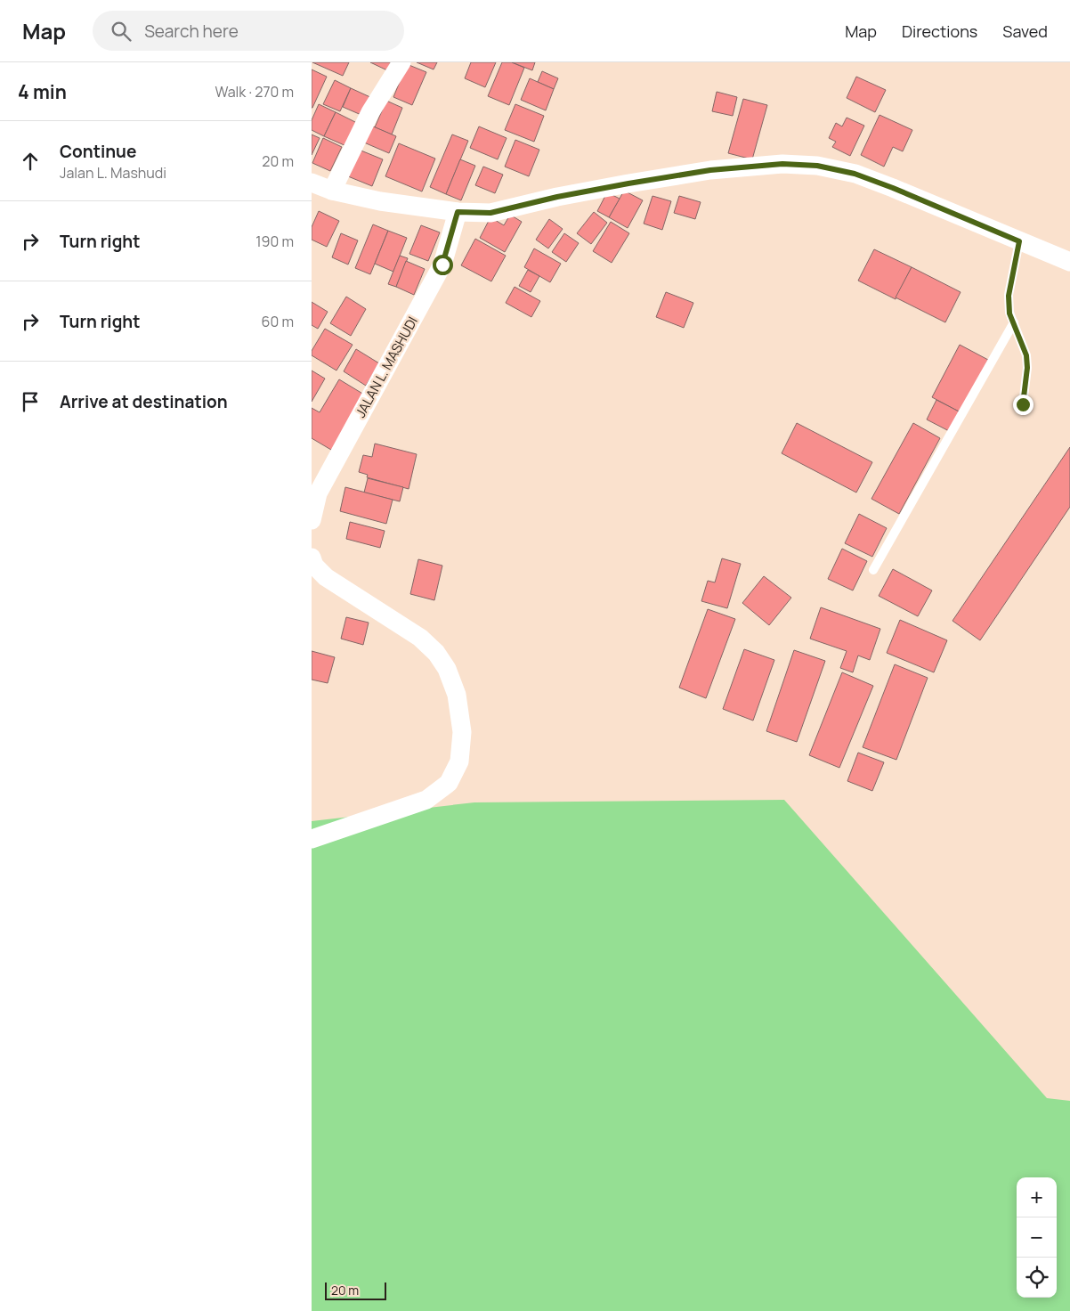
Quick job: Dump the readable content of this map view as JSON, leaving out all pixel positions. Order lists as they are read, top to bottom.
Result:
{
  "streets": {
    "street": ["JALAN L. MASHUDI"]
  },
  "scale_bar": "20 m",
  "page": {
    "header": "Map",
    "search": "Search here",
    "nav": ["Map", "Directions", "Saved"],
    "heading": ["4 min", "Walk · 270 m"],
    "list": [
      ["Continue", "Jalan L. Mashudi", "20 m"],
      ["Turn right", "190 m"],
      ["Turn right", "60 m"],
      "Arrive at destination"
    ],
    "map_buttons": ["+", "−"],
    "scale": "20 m"
  }
}
